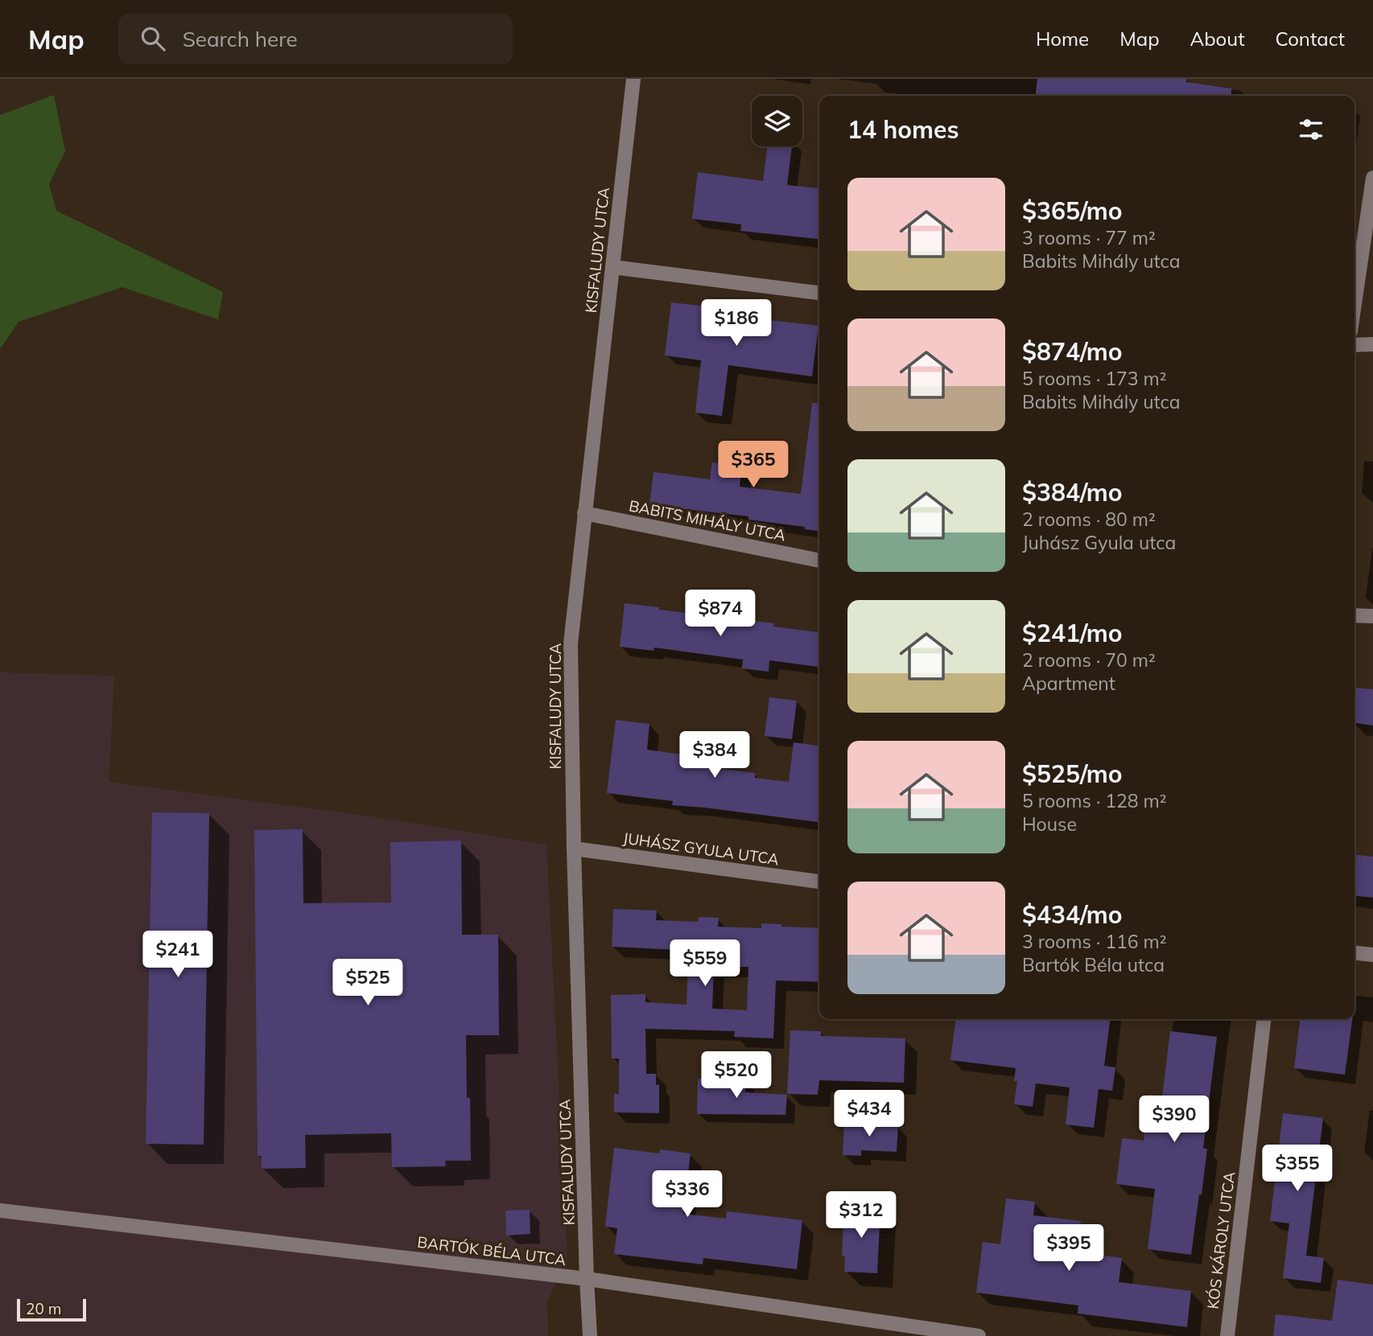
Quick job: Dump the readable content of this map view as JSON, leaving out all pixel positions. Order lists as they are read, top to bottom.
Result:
{
  "streets": {
    "street": [
      "KISFALUDY UTCA",
      "BABITS MIHÁLY UTCA",
      "JUHÁSZ GYULA UTCA",
      "KÓS KÁROLY UTCA",
      "BARTÓK BÉLA UTCA"
    ]
  },
  "crossings": [
    ["KISFALUDY UTCA", "BABITS MIHÁLY UTCA"],
    ["KISFALUDY UTCA", "JUHÁSZ GYULA UTCA"],
    ["KISFALUDY UTCA", "BARTÓK BÉLA UTCA"]
  ],
  "scale_bar": "20 m",
  "page": {
    "header": "Map",
    "search": "Search here",
    "nav": [
      "Home",
      "Map",
      "About",
      "Contact"
    ],
    "heading": "14 homes",
    "list": [
      {
        "name": "$365/mo",
        "note": "3 rooms · 77 m² · Babits Mihály utca"
      },
      {
        "name": "$874/mo",
        "note": "5 rooms · 173 m² · Babits Mihály utca"
      },
      {
        "name": "$384/mo",
        "note": "2 rooms · 80 m² · Juhász Gyula utca"
      },
      {
        "name": "$241/mo",
        "note": "2 rooms · 70 m² · Apartment"
      },
      {
        "name": "$525/mo",
        "note": "5 rooms · 128 m² · House"
      },
      {
        "name": "$434/mo",
        "note": "3 rooms · 116 m² · Bartók Béla utca"
      }
    ],
    "price": [
      "$186",
      "$365",
      "$874",
      "$384",
      "$241",
      "$559",
      "$525",
      "$520",
      "$434",
      "$390",
      "$355",
      "$336",
      "$312",
      "$395"
    ],
    "scale": "20 m"
  }
}
